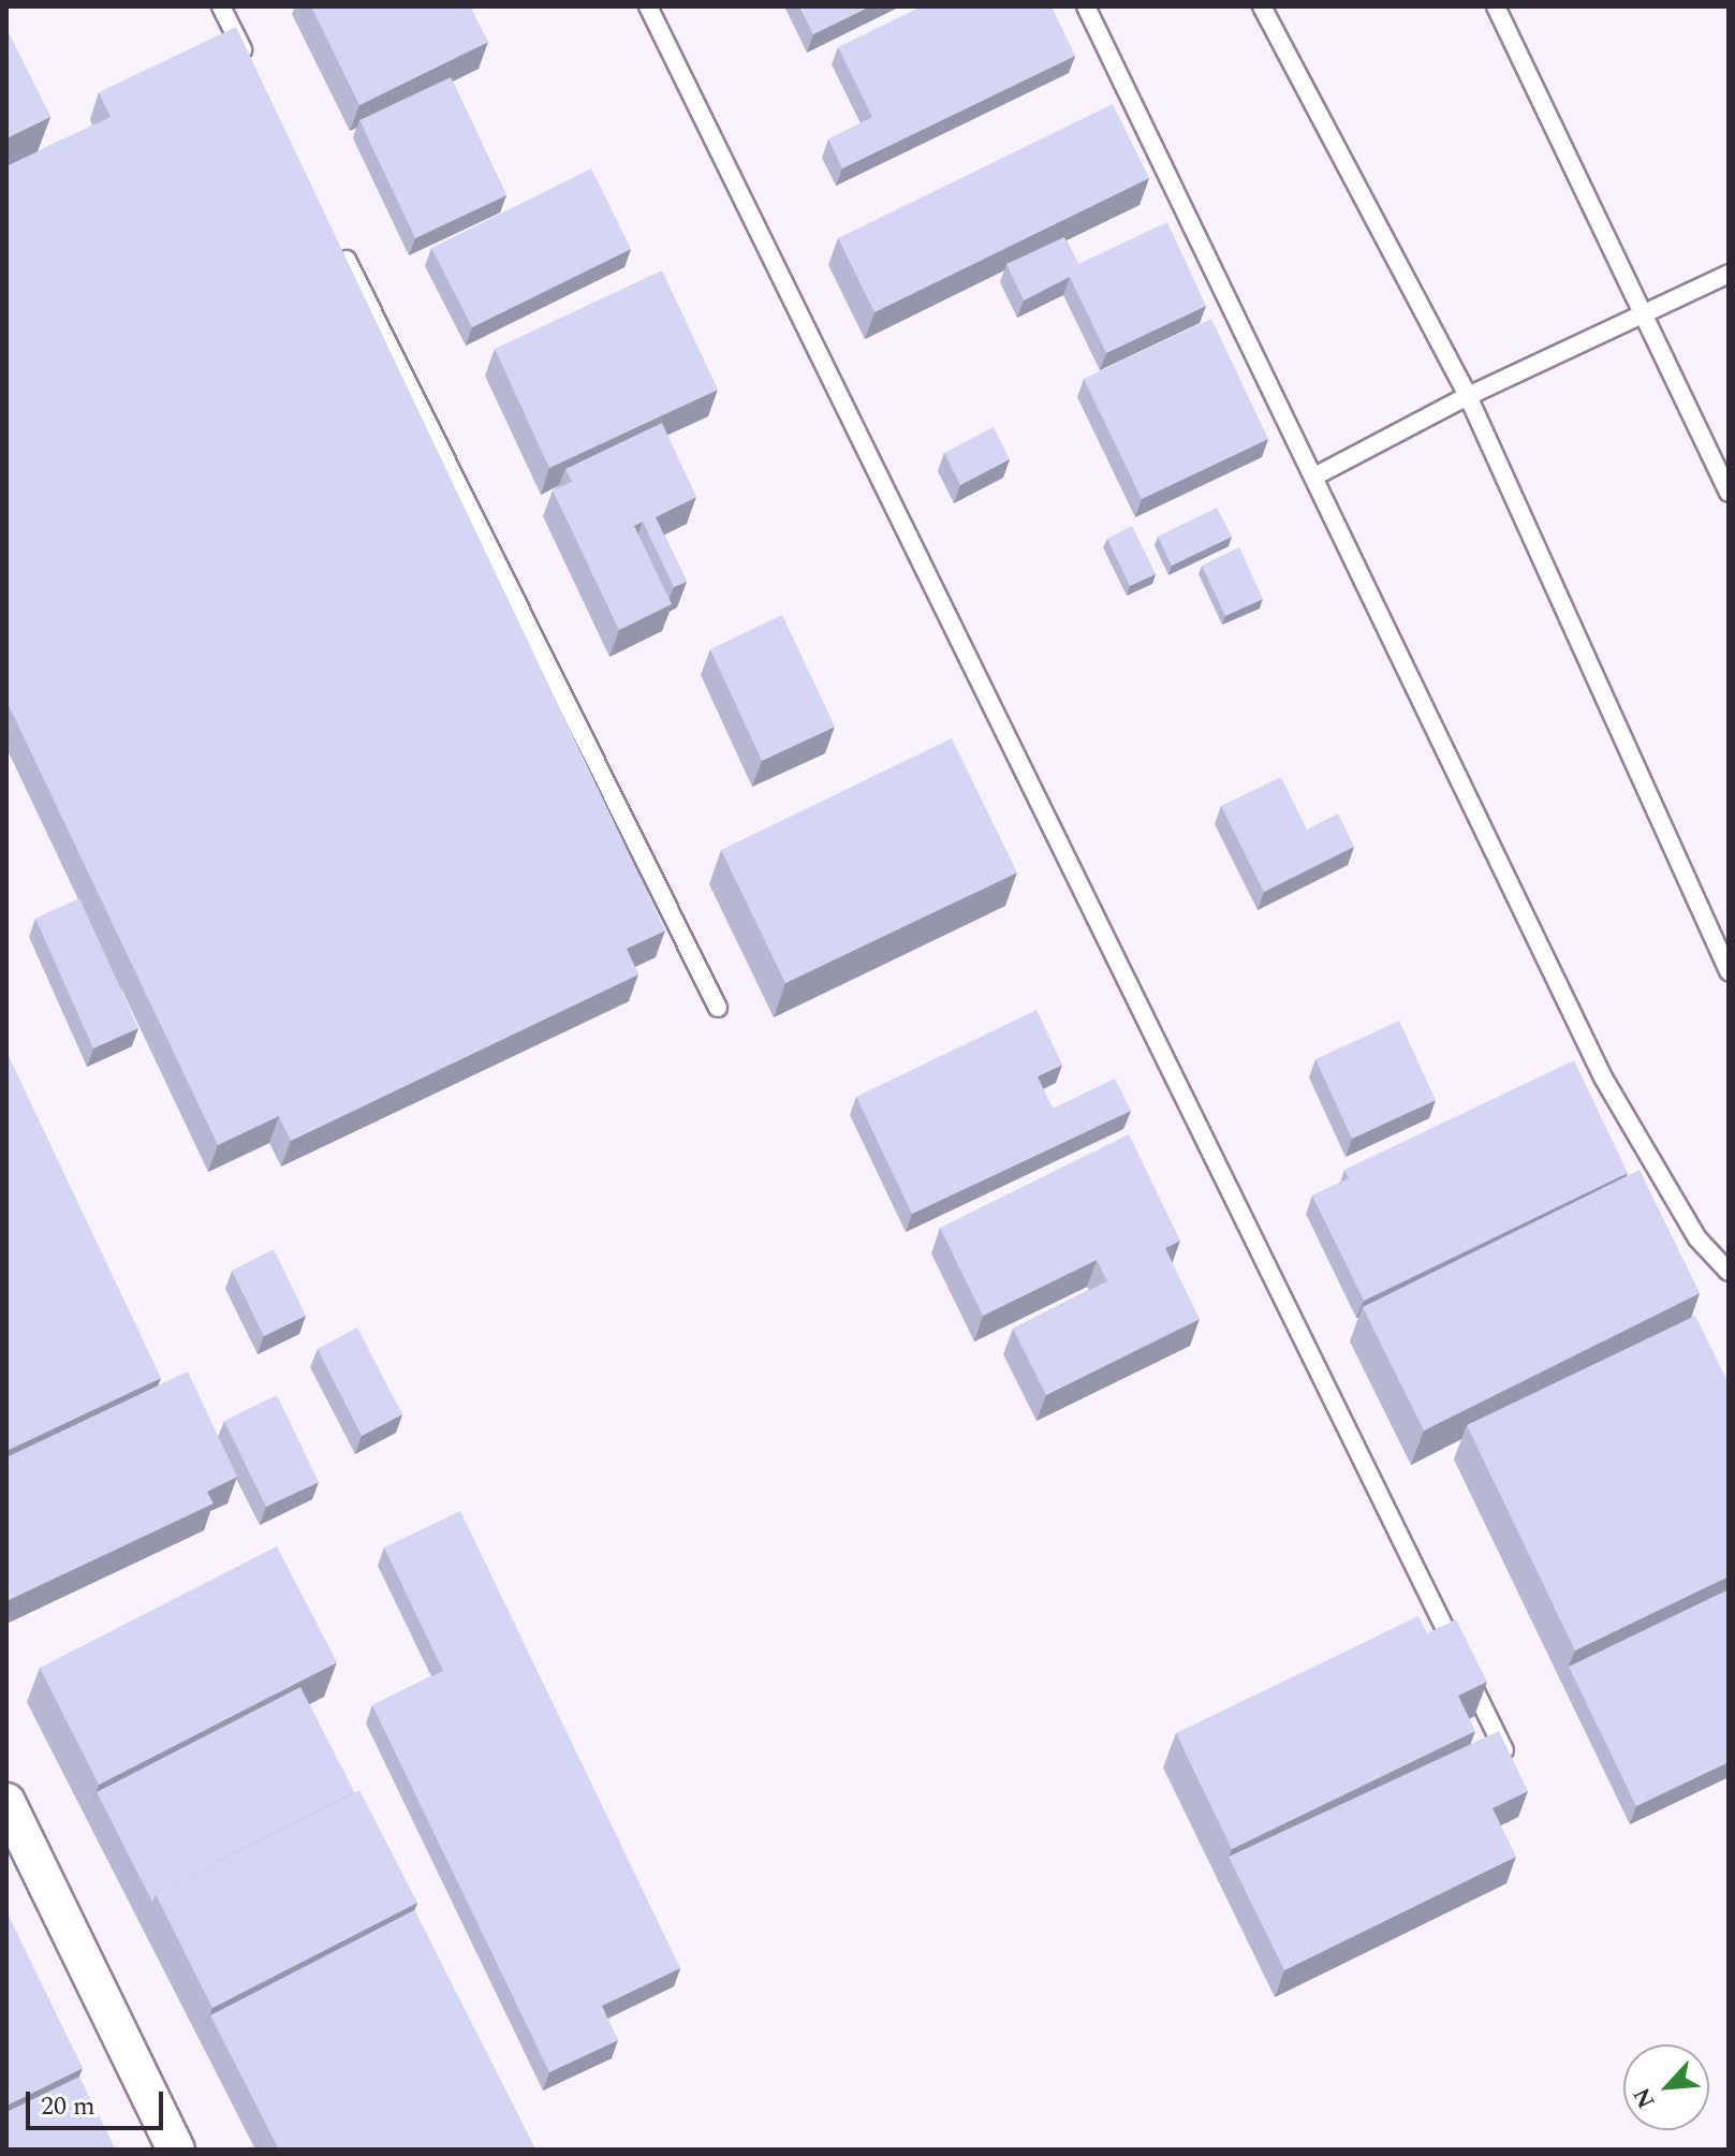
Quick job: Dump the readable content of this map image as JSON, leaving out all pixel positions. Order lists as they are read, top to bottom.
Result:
{
  "scale_bar": "20 m",
  "north": "bottom left"
}
